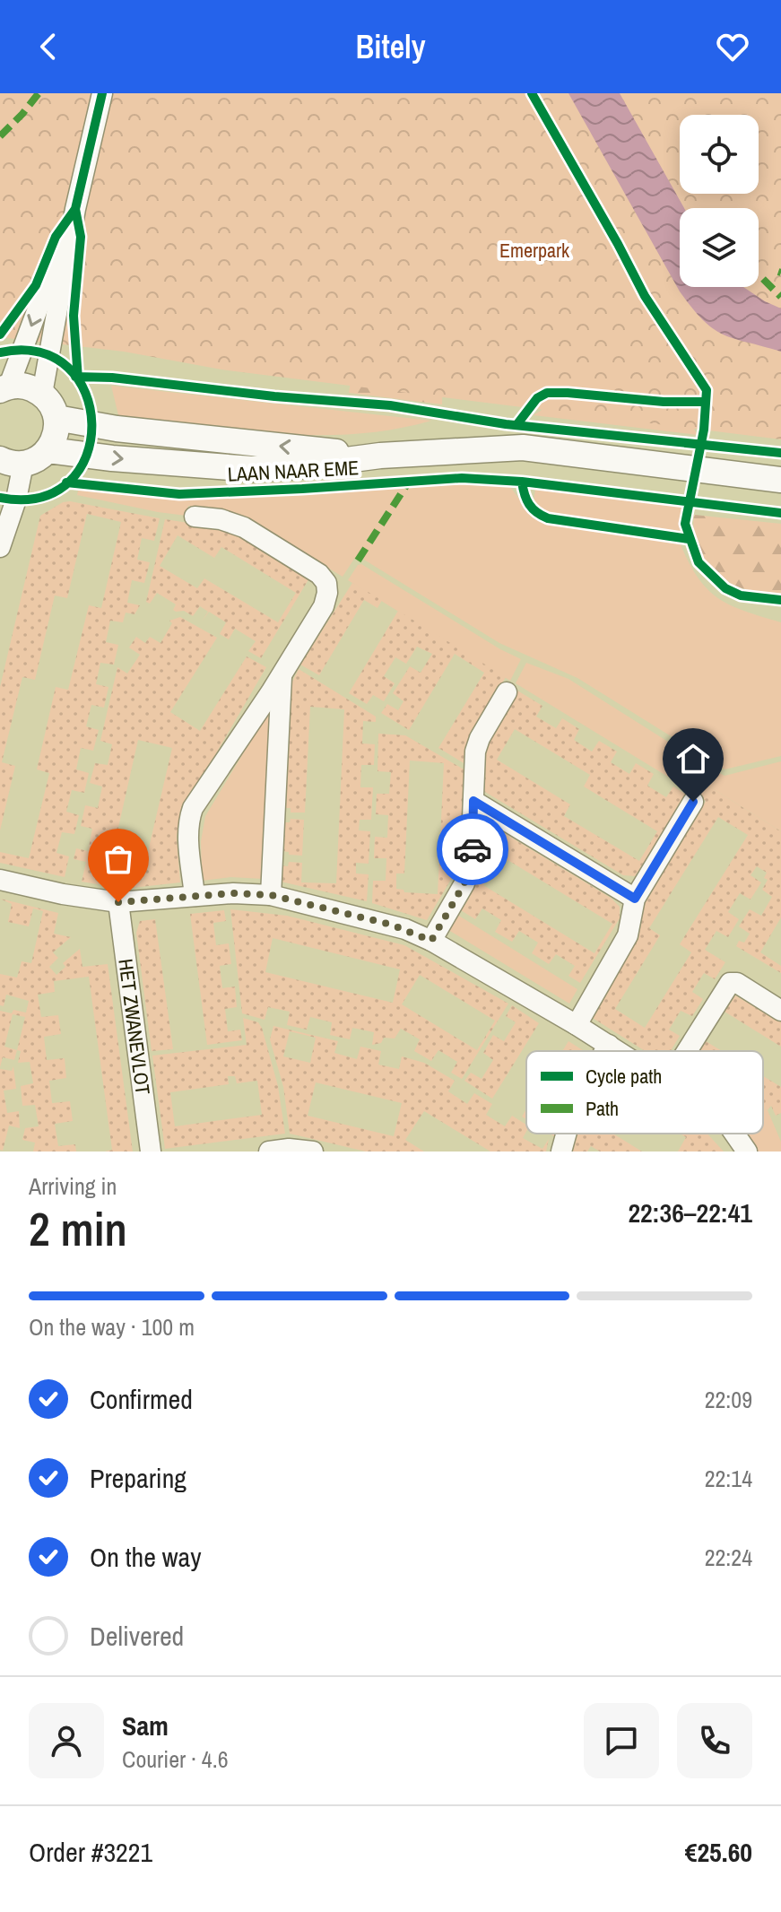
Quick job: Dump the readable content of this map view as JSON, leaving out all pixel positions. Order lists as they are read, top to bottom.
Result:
{
  "streets": {
    "street": ["LAAN NAAR EME", "HET ZWANEVLOT"]
  },
  "parks": ["Emerpark"],
  "legend": ["Cycle path", "Path"],
  "page": {
    "header": "Bitely",
    "heading": ["2 min", "Arriving in", "22:36–22:41"],
    "panel": [
      "Sam",
      "Courier · 4.6",
      "Order #3221",
      "€25.60"
    ],
    "bar": "On the way · 100 m",
    "list": [
      ["Confirmed", "22:09"],
      ["Preparing", "22:14"],
      ["On the way", "22:24"],
      "Delivered"
    ]
  }
}
